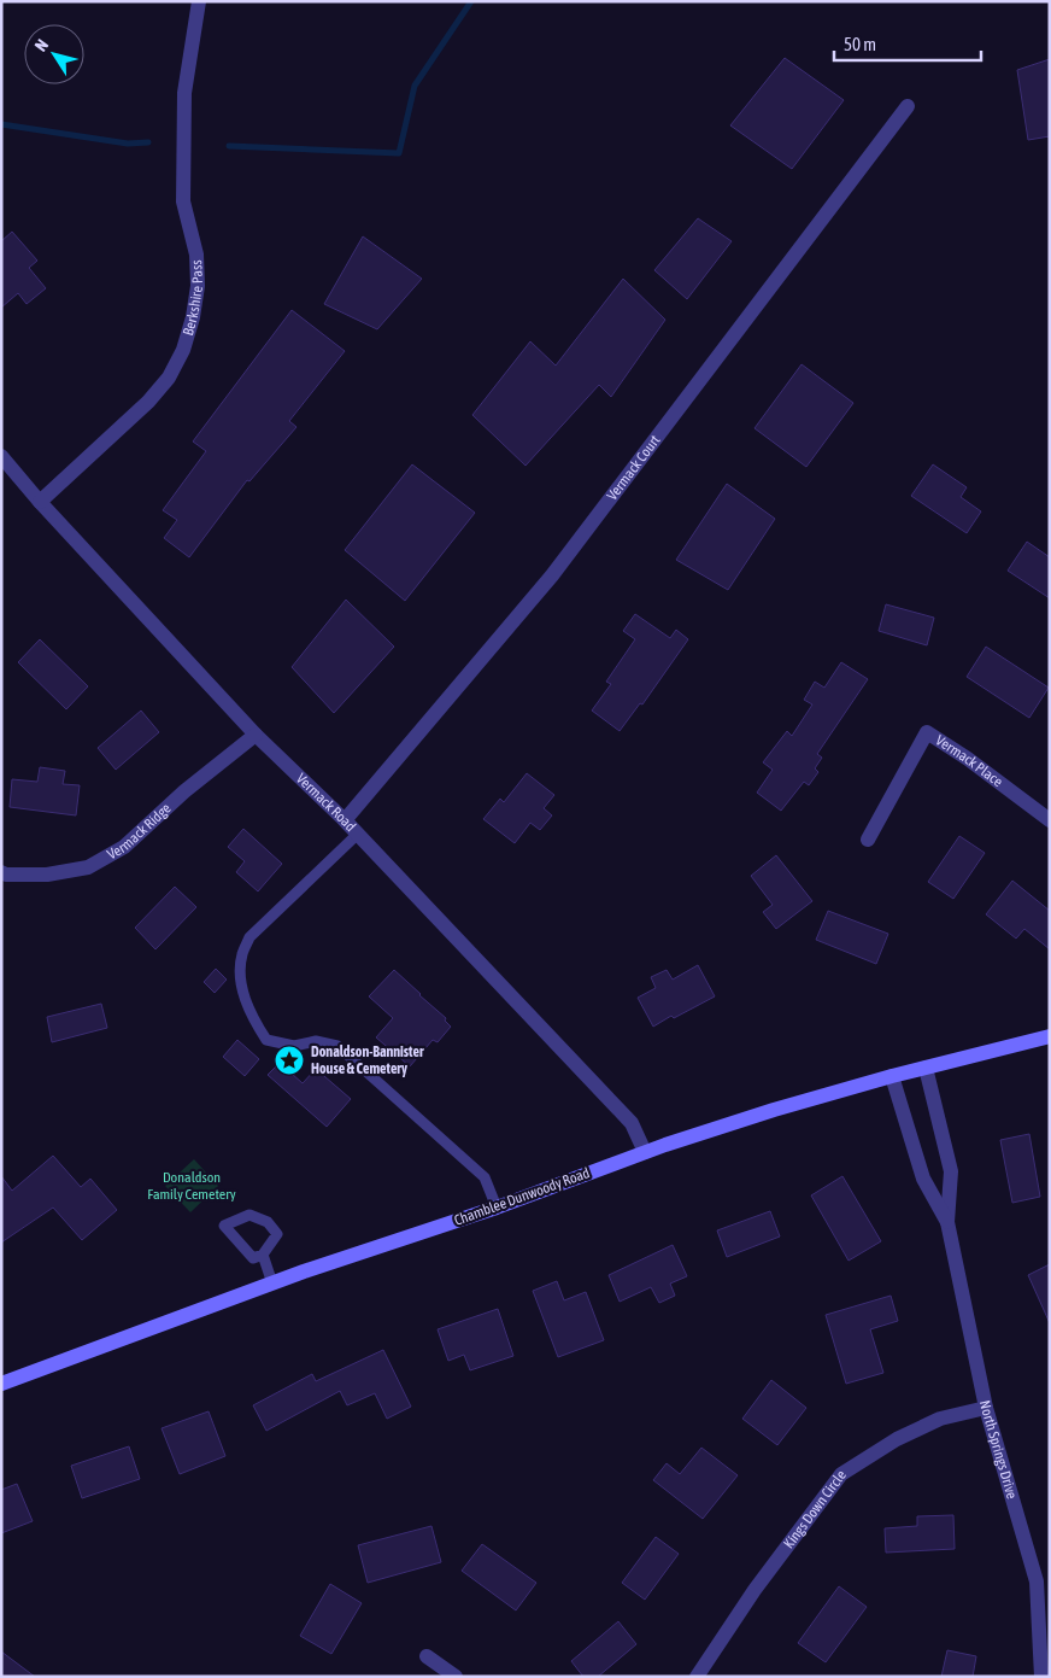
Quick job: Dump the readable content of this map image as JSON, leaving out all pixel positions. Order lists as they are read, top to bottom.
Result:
{
  "streets": {
    "street": [
      "Berkshire Pass",
      "Vermack Court",
      "Vermack Place",
      "Vermack Road",
      "Vermack Ridge",
      "Chamblee Dunwoody Road",
      "North Springs Drive",
      "Kings Down Circle"
    ]
  },
  "crossings": [
    ["Berkshire Pass", "Vermack Road"],
    ["Vermack Court", "Vermack Road"],
    ["Vermack Road", "Vermack Ridge"],
    ["Vermack Road", "Chamblee Dunwoody Road"],
    ["Chamblee Dunwoody Road", "North Springs Drive"],
    ["North Springs Drive", "Kings Down Circle"]
  ],
  "parks": ["Donaldson Family Cemetery"],
  "places": {
    "place": ["Donaldson-Bannister House & Cemetery"]
  },
  "scale_bar": "50 m",
  "north": "top left"
}
